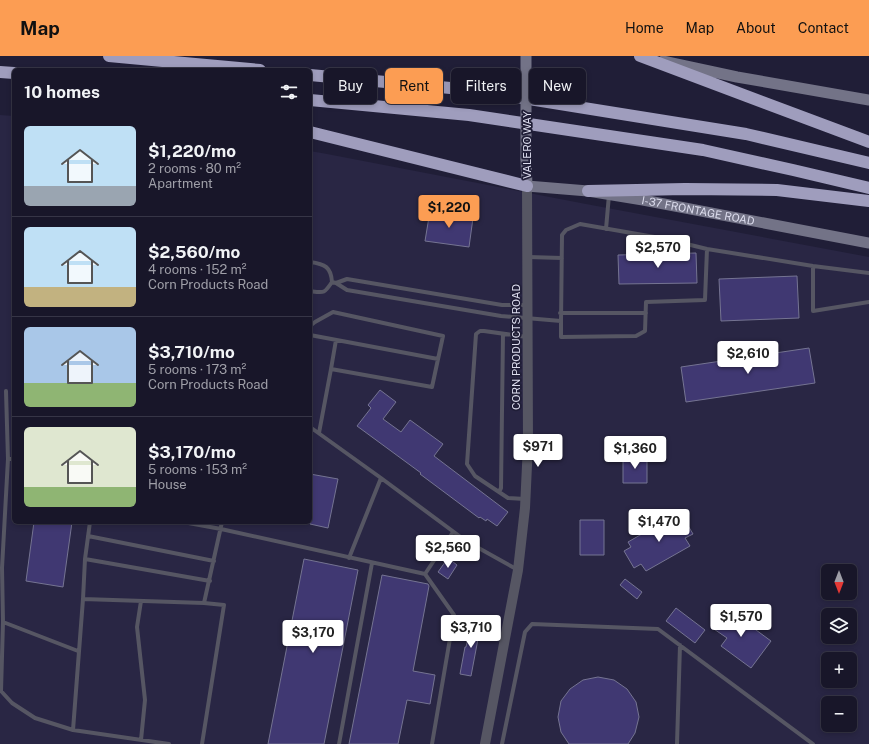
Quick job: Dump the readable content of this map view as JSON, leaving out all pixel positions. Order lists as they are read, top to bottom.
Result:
{
  "streets": {
    "main road": ["VALERO WAY", "I-37 FRONTAGE ROAD"],
    "street": ["CORN PRODUCTS ROAD"]
  },
  "crossings": [
    ["VALERO WAY", "I-37 FRONTAGE ROAD"],
    ["VALERO WAY", "CORN PRODUCTS ROAD"],
    ["I-37 FRONTAGE ROAD", "CORN PRODUCTS ROAD"]
  ],
  "north": "bottom",
  "page": {
    "header": "Map",
    "nav": [
      "Home",
      "Map",
      "About",
      "Contact"
    ],
    "chip": [
      "Buy",
      "Rent",
      "Filters",
      "New"
    ],
    "heading": "10 homes",
    "list": [
      {
        "name": "$1,220/mo",
        "note": "2 rooms · 80 m² · Apartment"
      },
      {
        "name": "$2,560/mo",
        "note": "4 rooms · 152 m² · Corn Products Road"
      },
      {
        "name": "$3,710/mo",
        "note": "5 rooms · 173 m² · Corn Products Road"
      },
      {
        "name": "$3,170/mo",
        "note": "5 rooms · 153 m² · House"
      }
    ],
    "price": [
      "$1,220",
      "$2,570",
      "$2,610",
      "$971",
      "$1,360",
      "$1,470",
      "$2,560",
      "$1,570",
      "$3,710",
      "$3,170"
    ],
    "map_buttons": ["+", "−"]
  }
}
